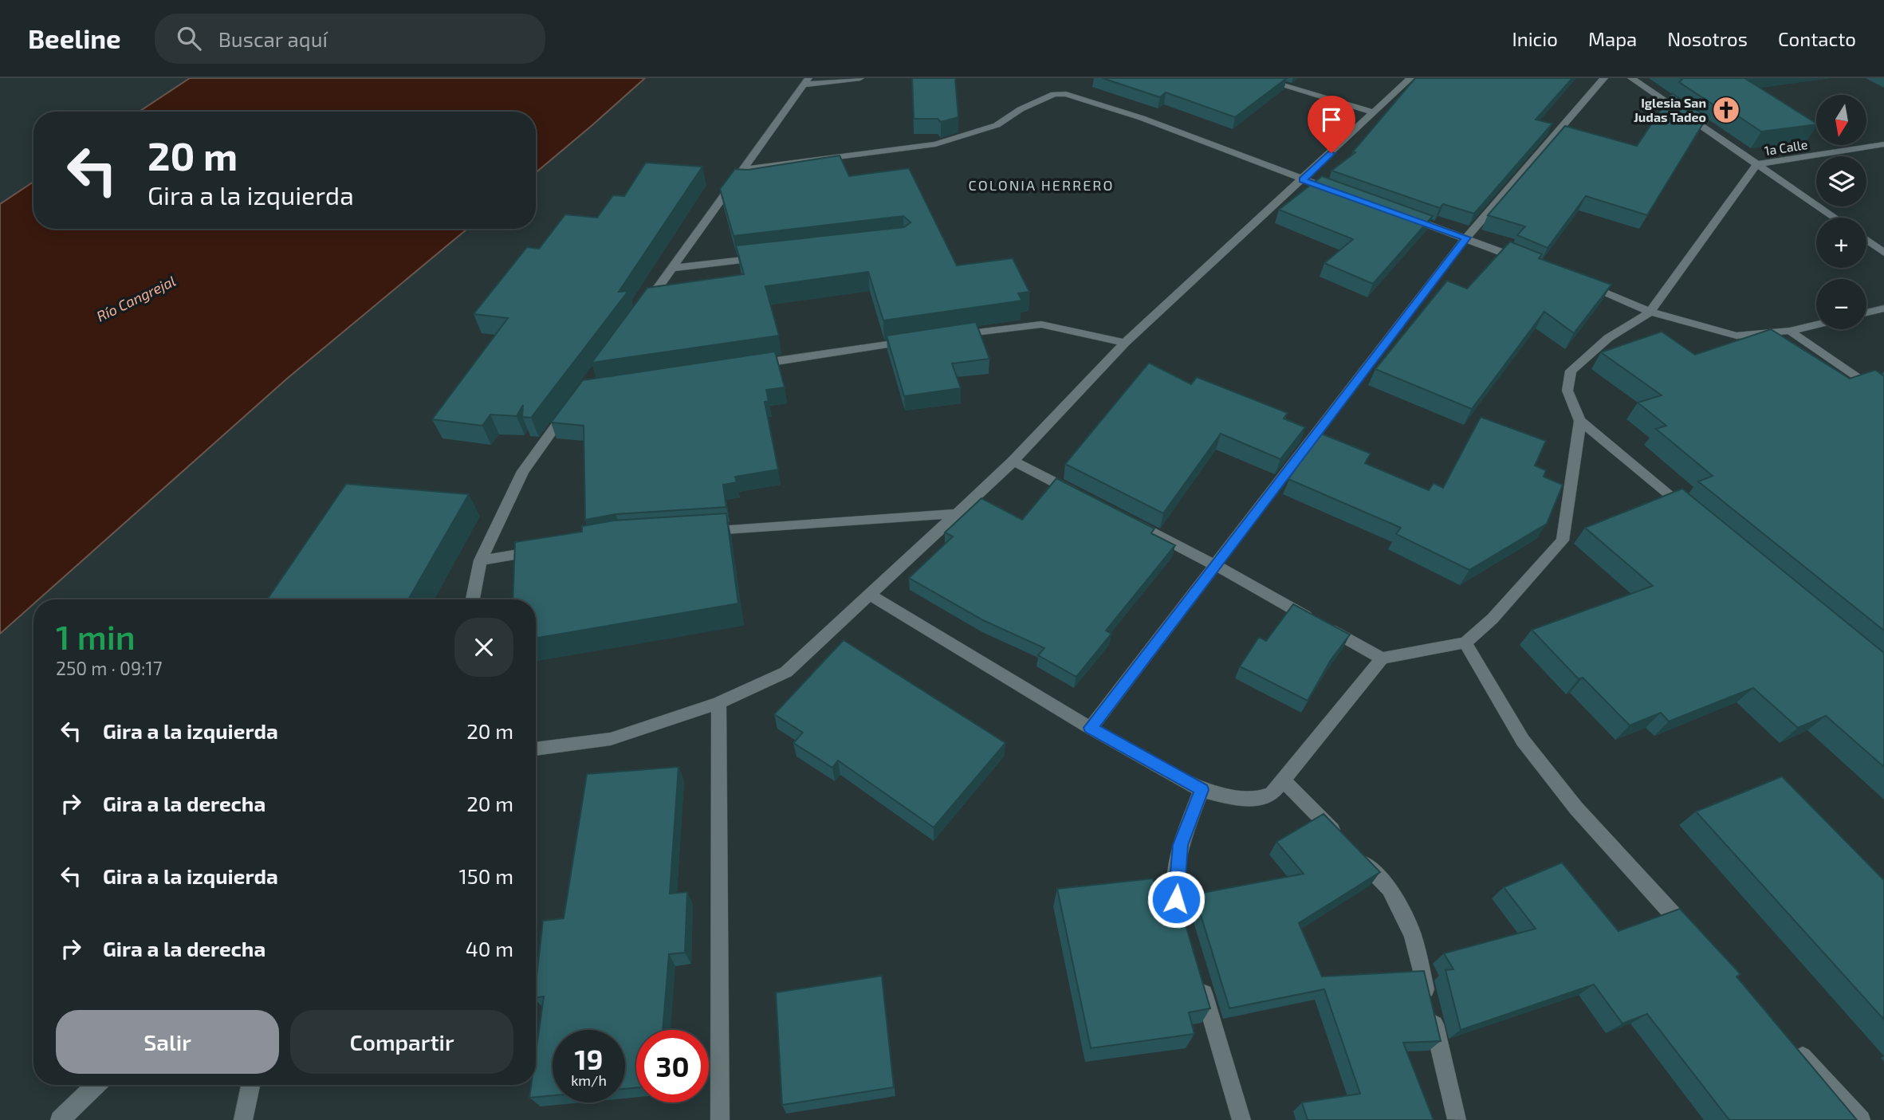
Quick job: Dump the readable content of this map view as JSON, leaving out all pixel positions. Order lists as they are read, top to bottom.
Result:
{
  "streets": {
    "street": ["1a Calle"]
  },
  "districts": ["COLONIA HERRERO"],
  "water": ["Río Cangrejal"],
  "places": {
    "church": ["Iglesia San Judas Tadeo"]
  },
  "north": "bottom",
  "page": {
    "header": "Beeline",
    "search": "Buscar aquí",
    "nav": [
      "Inicio",
      "Mapa",
      "Nosotros",
      "Contacto"
    ],
    "map_buttons": ["+", "−"],
    "turn": ["20 m", "Gira a la izquierda"],
    "heading": ["1 min", "250 m · 09:17"],
    "list": [
      {
        "name": "Gira a la izquierda",
        "value": "20 m"
      },
      {
        "name": "Gira a la derecha",
        "value": "20 m"
      },
      {
        "name": "Gira a la izquierda",
        "value": "150 m"
      },
      {
        "name": "Gira a la derecha",
        "value": "40 m"
      }
    ],
    "buttons": ["Salir", "Compartir"],
    "speed": "19 km/h",
    "limit": "30"
  }
}
